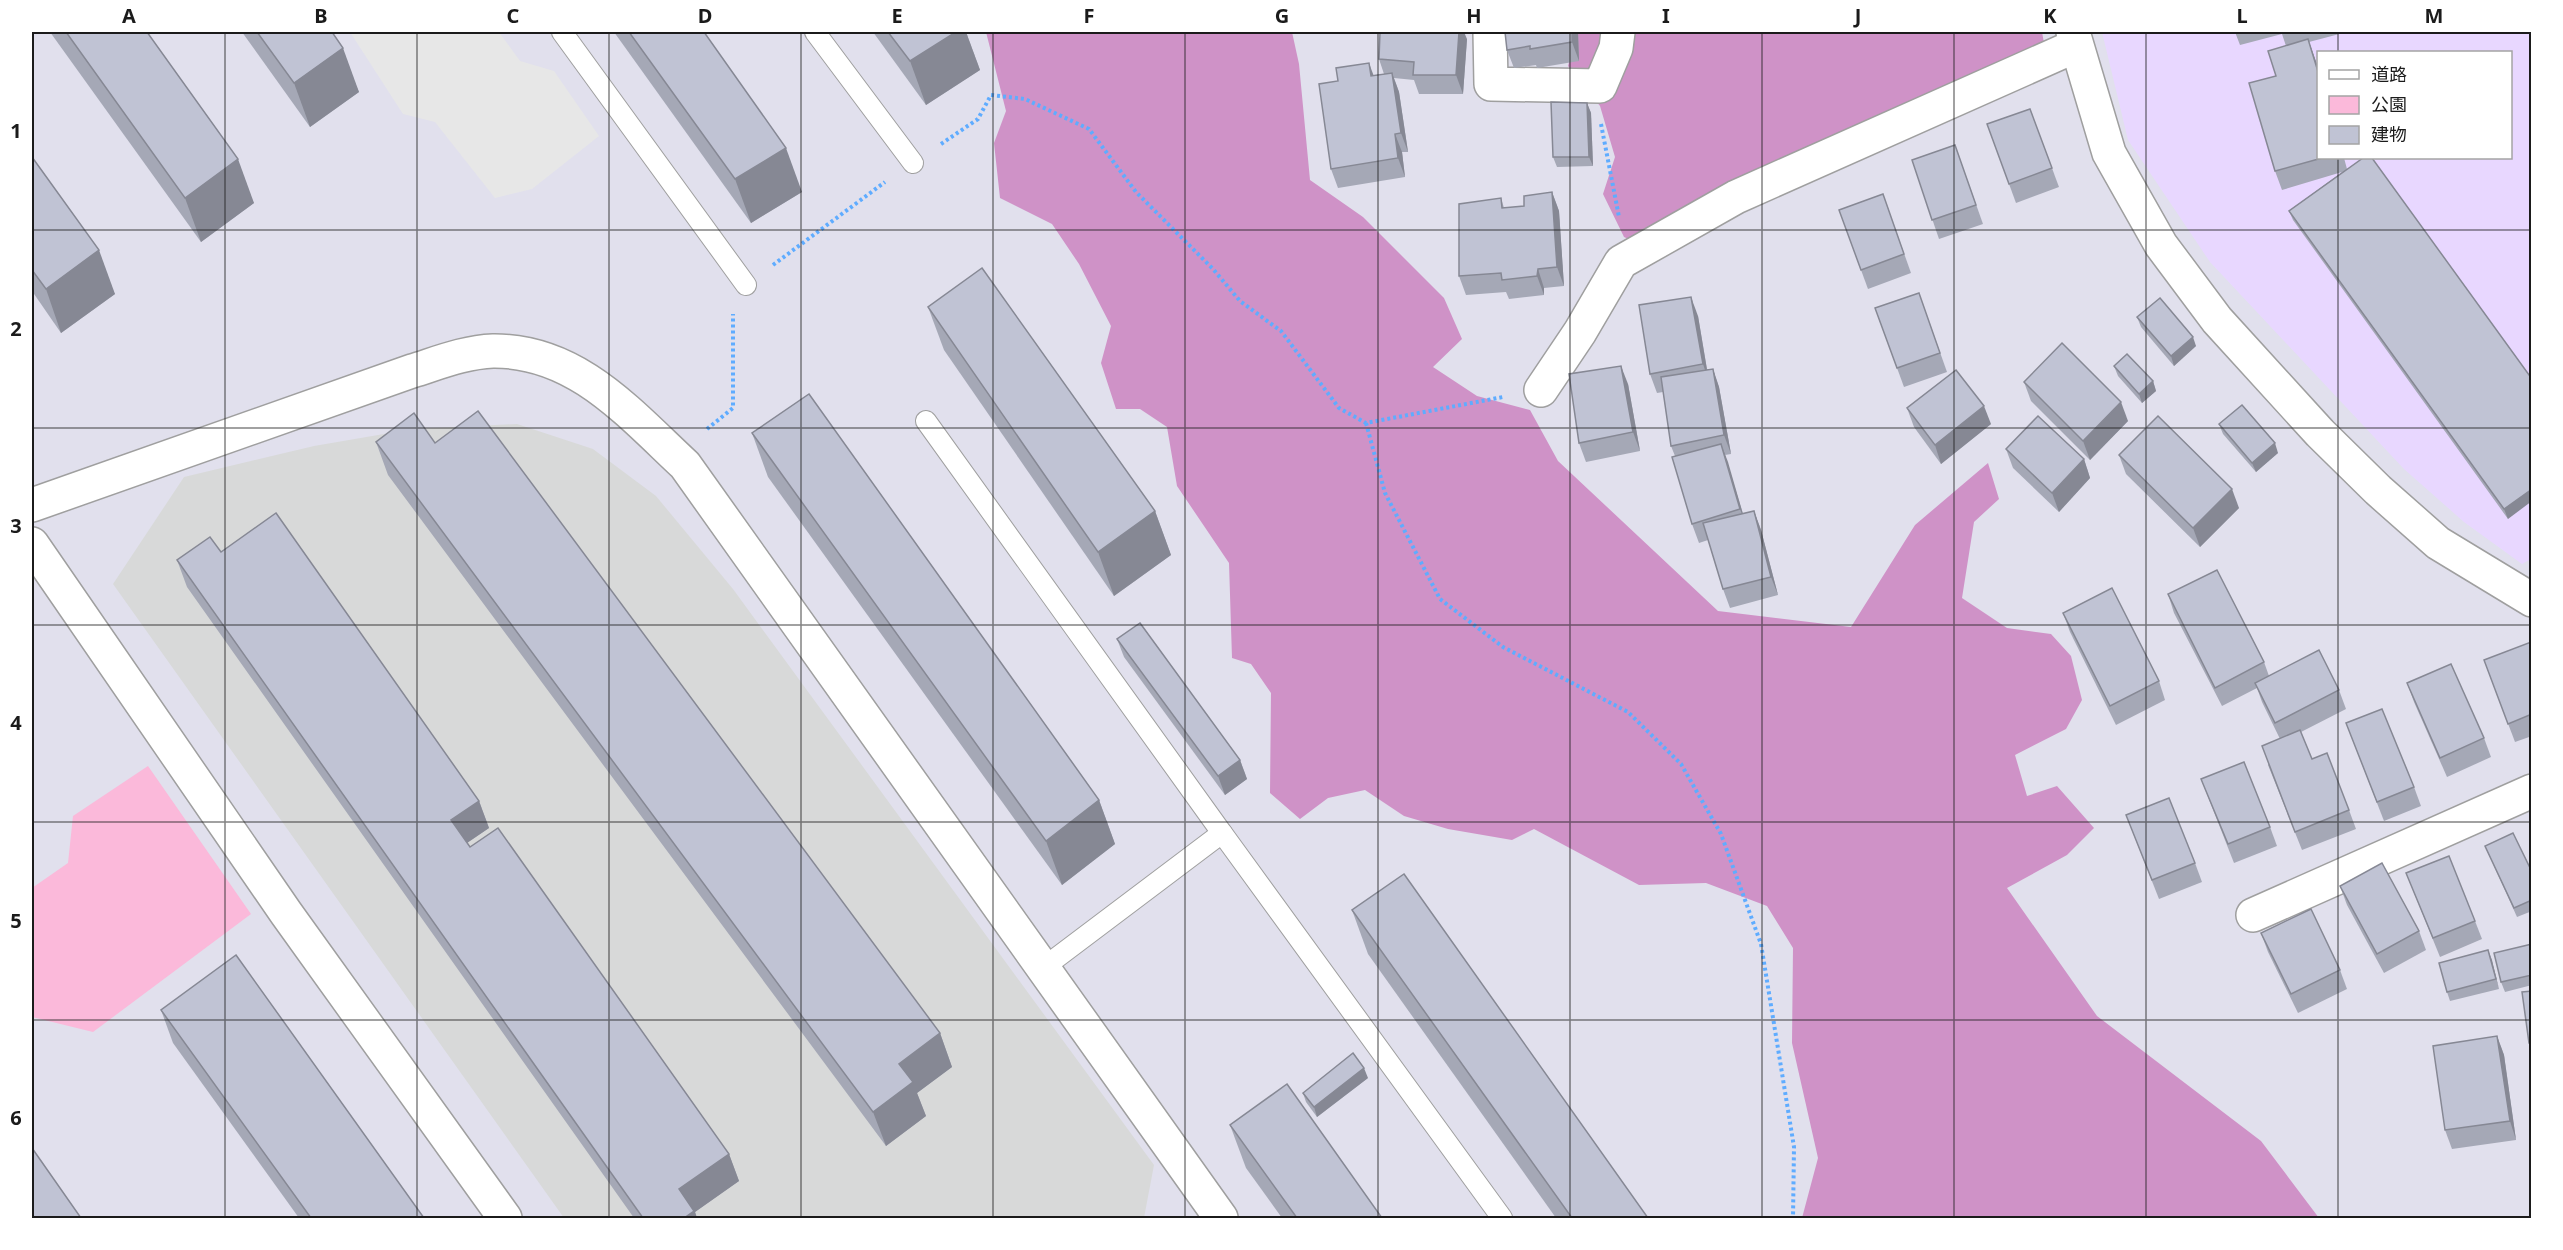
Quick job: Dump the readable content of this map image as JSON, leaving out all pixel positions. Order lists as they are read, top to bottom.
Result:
{
  "legend": ["道路", "公園", "建物"],
  "grid": {
    "columns": [
      "A",
      "B",
      "C",
      "D",
      "E",
      "F",
      "G",
      "H",
      "I",
      "J",
      "K",
      "L",
      "M"
    ],
    "rows": [
      "1",
      "2",
      "3",
      "4",
      "5",
      "6"
    ]
  }
}
